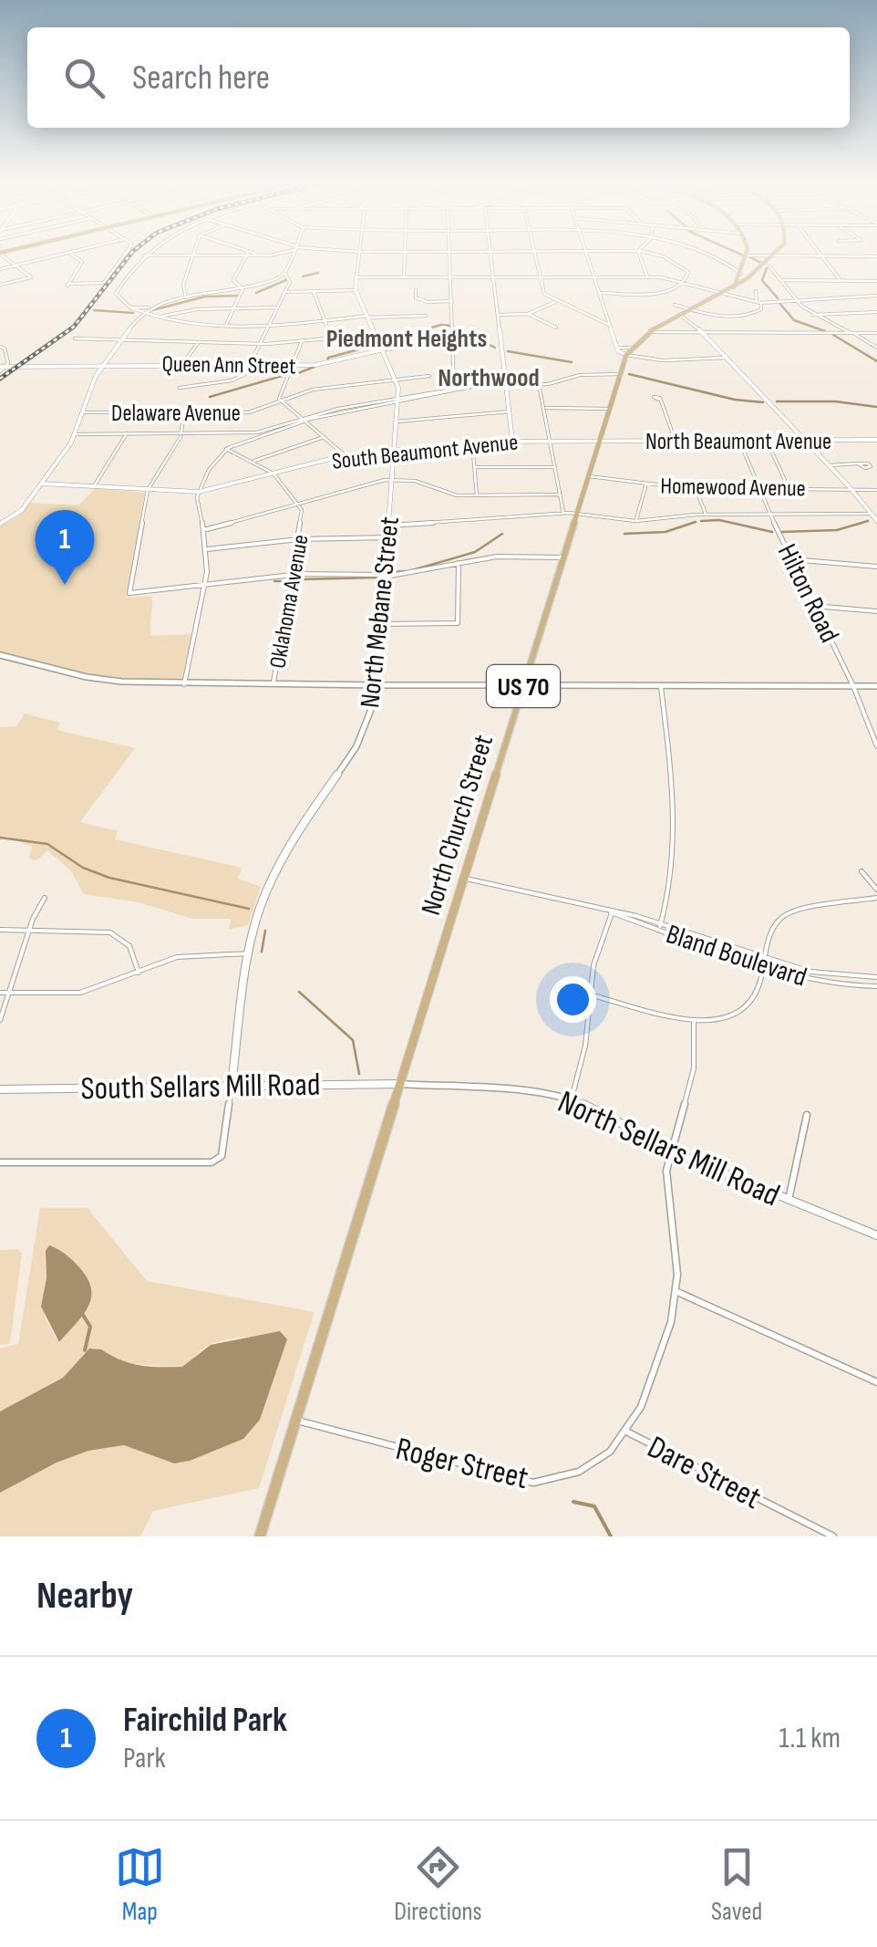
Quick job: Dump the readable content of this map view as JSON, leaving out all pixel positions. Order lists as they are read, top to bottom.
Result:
{
  "streets": {
    "main road": [
      "North Mebane Street",
      "US 70",
      "North Church Street",
      "South Sellars Mill Road"
    ],
    "street": [
      "Queen Ann Street",
      "Delaware Avenue",
      "North Beaumont Avenue",
      "South Beaumont Avenue",
      "Homewood Avenue",
      "Hilton Road",
      "Oklahoma Avenue",
      "Bland Boulevard",
      "North Sellars Mill Road",
      "Roger Street",
      "Dare Street"
    ]
  },
  "crossings": [
    ["Queen Ann Street", "North Mebane Street"],
    ["Delaware Avenue", "North Mebane Street"],
    ["North Beaumont Avenue", "South Beaumont Avenue"],
    ["North Beaumont Avenue", "Hilton Road"],
    ["North Beaumont Avenue", "North Church Street"],
    ["South Beaumont Avenue", "Oklahoma Avenue"],
    ["South Beaumont Avenue", "North Mebane Street"],
    ["South Beaumont Avenue", "North Church Street"],
    ["Homewood Avenue", "Hilton Road"],
    ["Homewood Avenue", "North Church Street"],
    ["North Mebane Street", "South Sellars Mill Road"],
    ["North Church Street", "Bland Boulevard"],
    ["North Church Street", "South Sellars Mill Road"],
    ["North Church Street", "North Sellars Mill Road"],
    ["North Church Street", "Roger Street"],
    ["South Sellars Mill Road", "North Sellars Mill Road"],
    ["North Sellars Mill Road", "Roger Street"],
    ["Roger Street", "Dare Street"]
  ],
  "districts": ["Piedmont Heights", "Northwood"],
  "page": {
    "search": "Search here",
    "pins": "1",
    "heading": "Nearby",
    "list": [
      {
        "mark": "1",
        "name": "Fairchild Park",
        "note": "Park",
        "value": "1.1 km"
      }
    ],
    "nav": ["Map", "Directions", "Saved"]
  }
}
